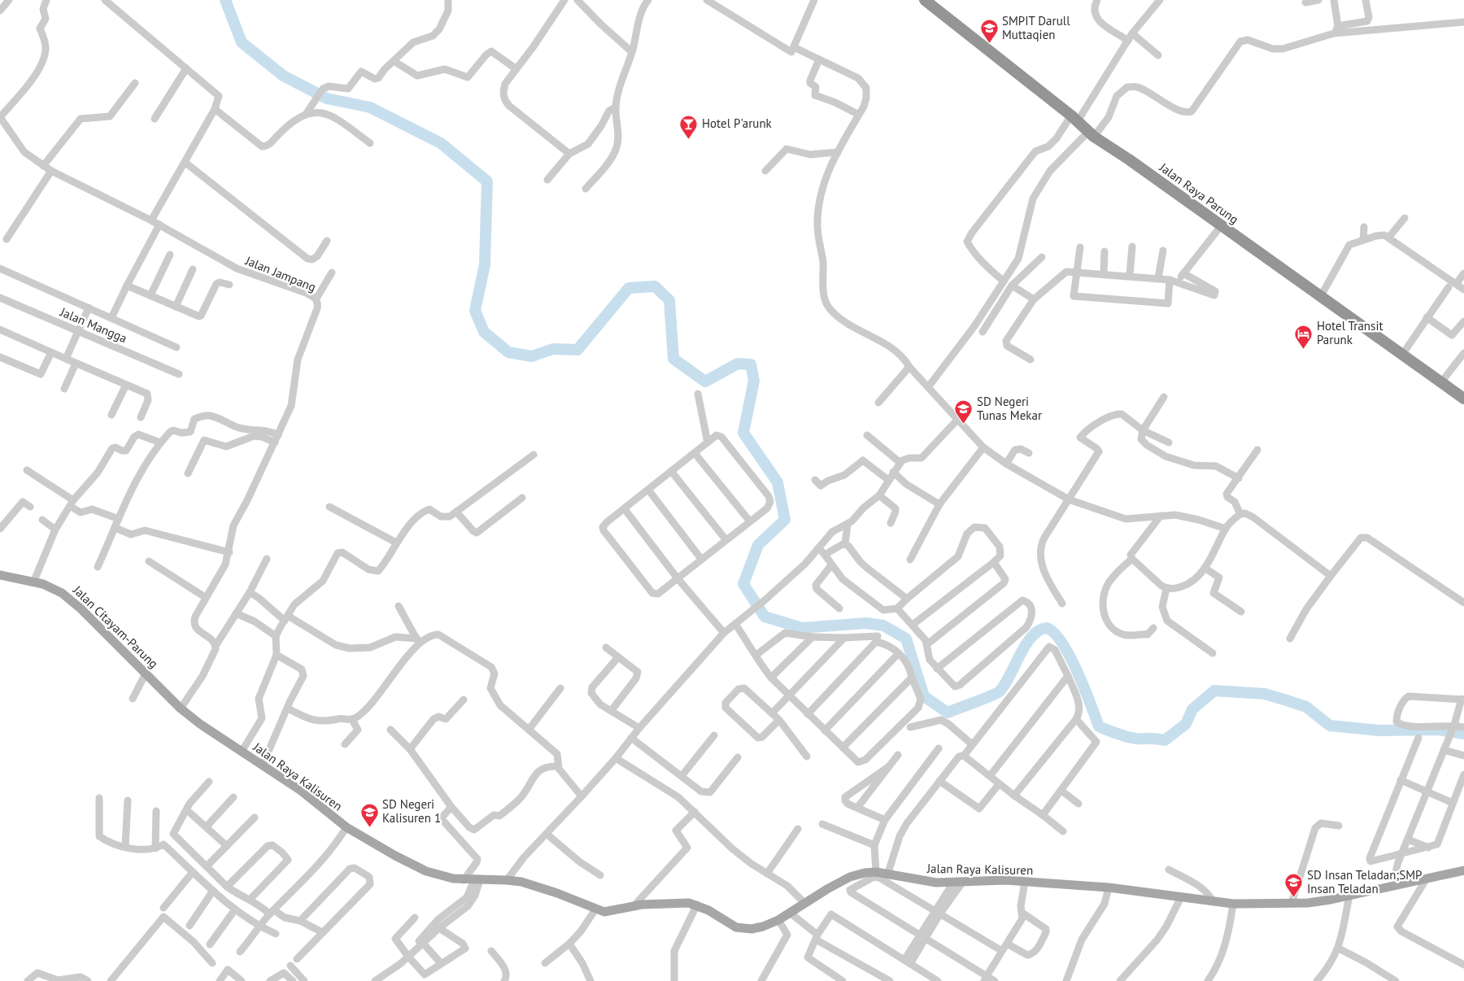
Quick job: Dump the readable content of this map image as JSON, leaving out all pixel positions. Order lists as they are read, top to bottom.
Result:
{
  "streets": {
    "highway": ["Jalan Raya Parung"],
    "main road": ["Jalan Citayam-Parung", "Jalan Raya Kalisuren"],
    "street": ["Jalan Jampang", "Jalan Mangga"]
  },
  "crossings": [
    ["Jalan Citayam-Parung", "Jalan Raya Kalisuren"]
  ],
  "places": {
    "school or university": [
      "SMPIT Darull Muttaqien",
      "SD Negeri Tunas Mekar",
      "SD Negeri Kalisuren 1",
      "SD Insan Teladan;SMP Insan Teladan"
    ],
    "bar": ["Hotel P'arunk"],
    "hotel": ["Hotel Transit Parunk"]
  }
}
